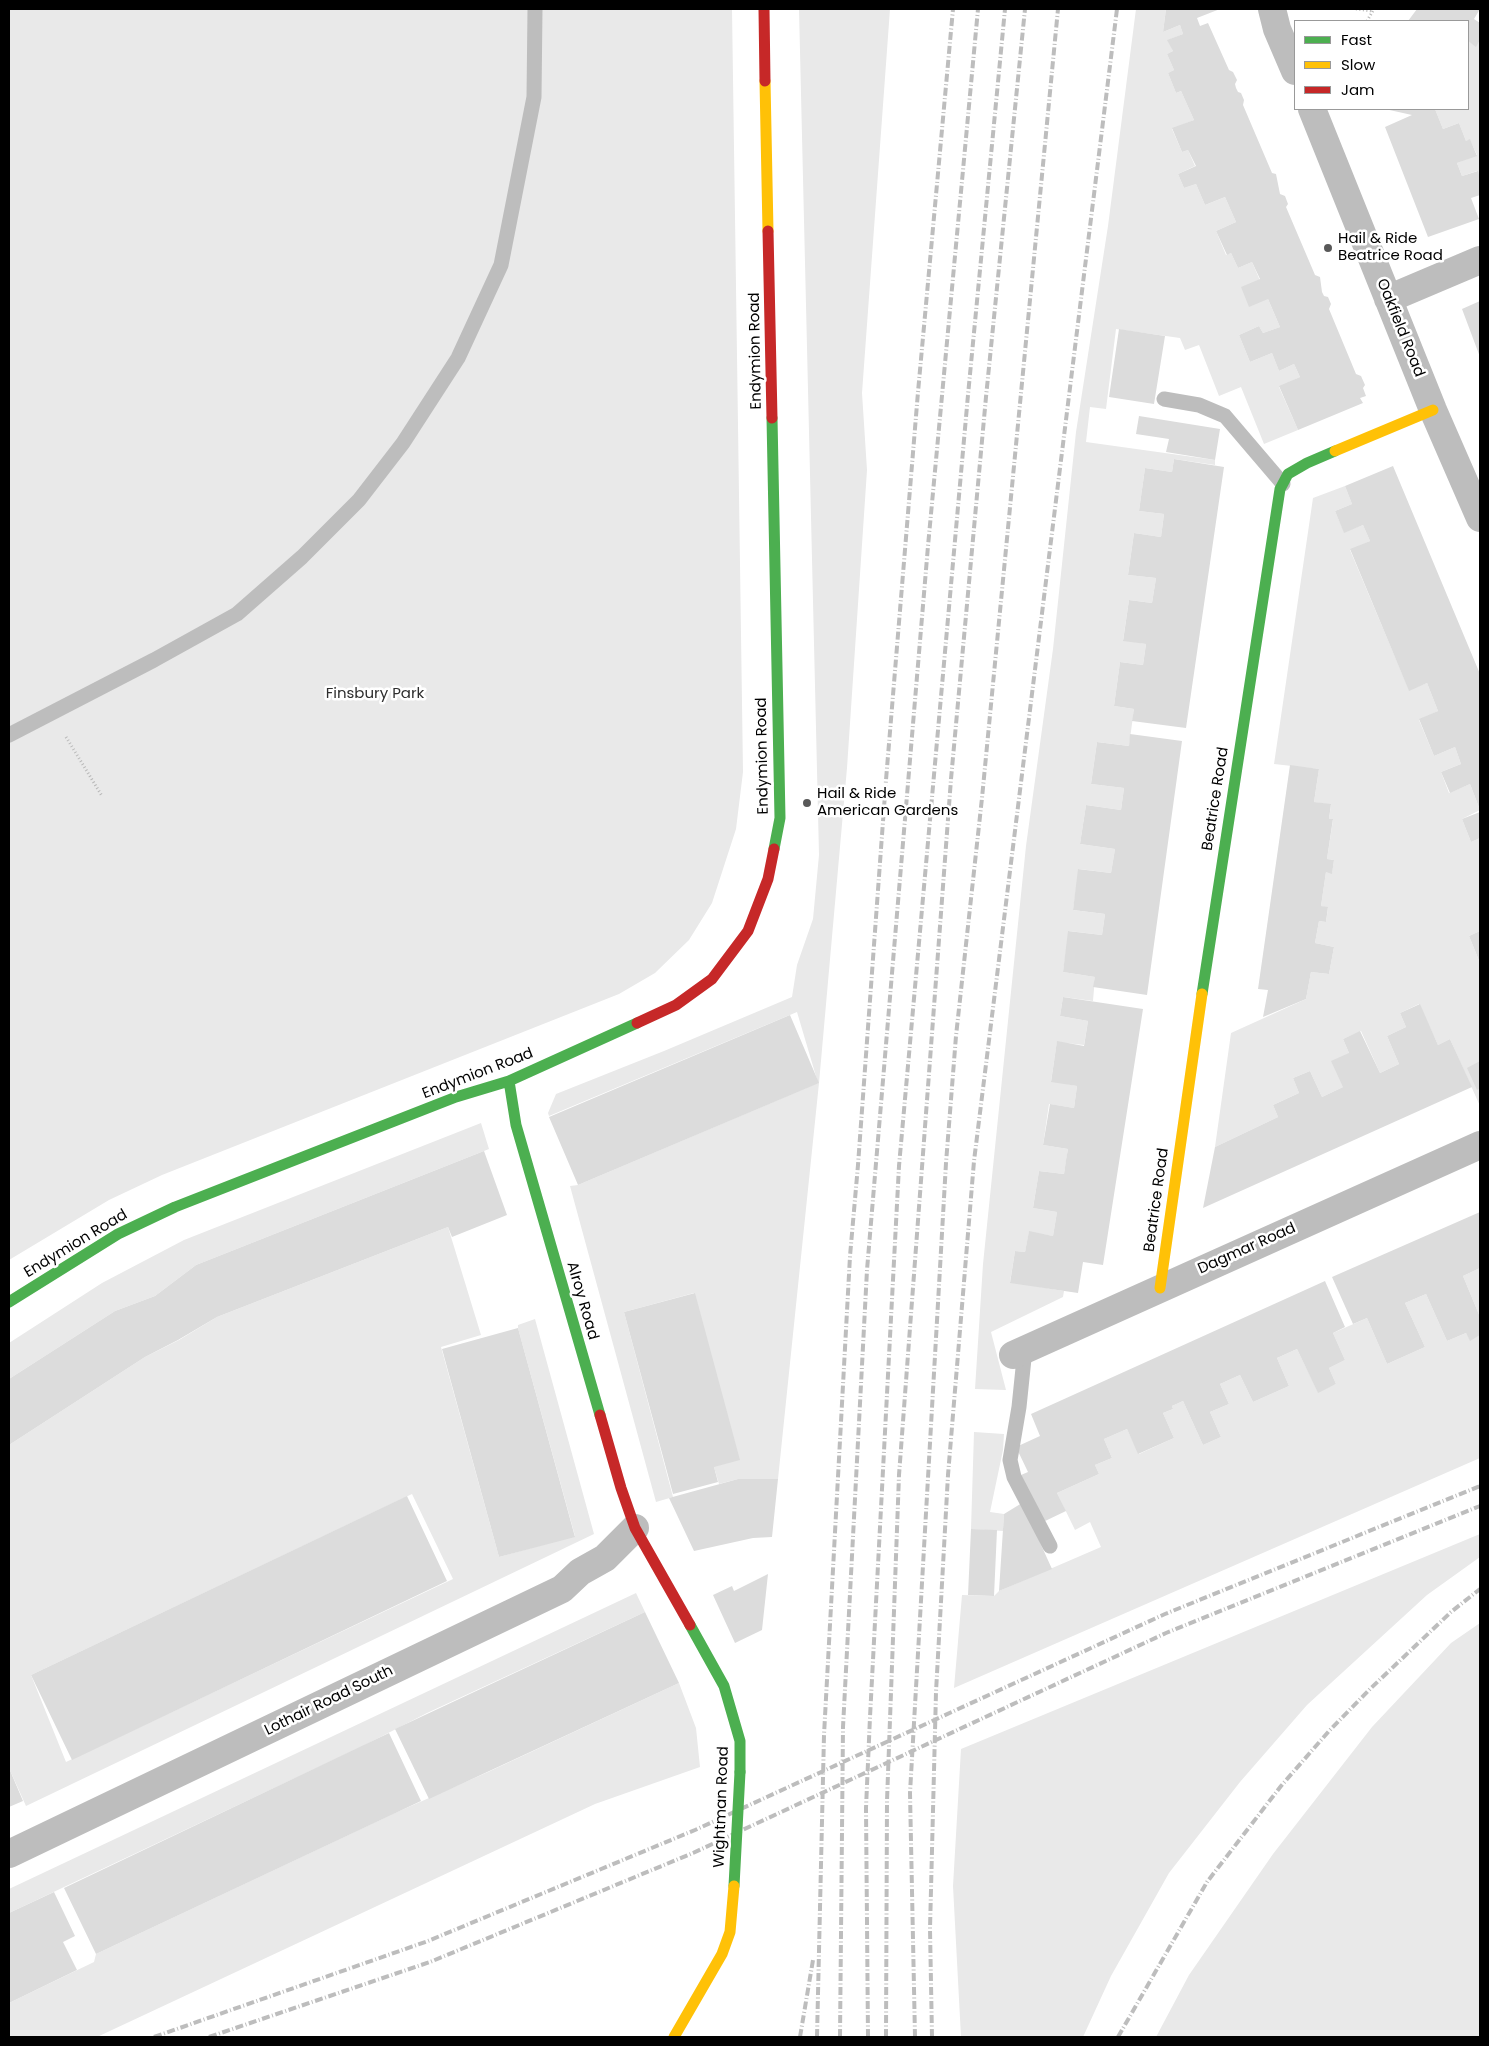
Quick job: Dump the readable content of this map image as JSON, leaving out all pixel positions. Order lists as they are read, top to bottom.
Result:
{
  "streets": {
    "main road": [
      "Endymion Road",
      "Beatrice Road",
      "Alroy Road",
      "Wightman Road"
    ],
    "street": ["Oakfield Road", "Dagmar Road", "Lothair Road South"]
  },
  "crossings": [
    ["Oakfield Road", "Beatrice Road"],
    ["Endymion Road", "Alroy Road"],
    ["Beatrice Road", "Dagmar Road"],
    ["Alroy Road", "Lothair Road South"],
    ["Alroy Road", "Wightman Road"],
    ["Lothair Road South", "Wightman Road"]
  ],
  "parks": ["Finsbury Park"],
  "places": ["Hail & Ride Beatrice Road", "Hail & Ride American Gardens"],
  "legend": ["Fast", "Slow", "Jam"]
}
